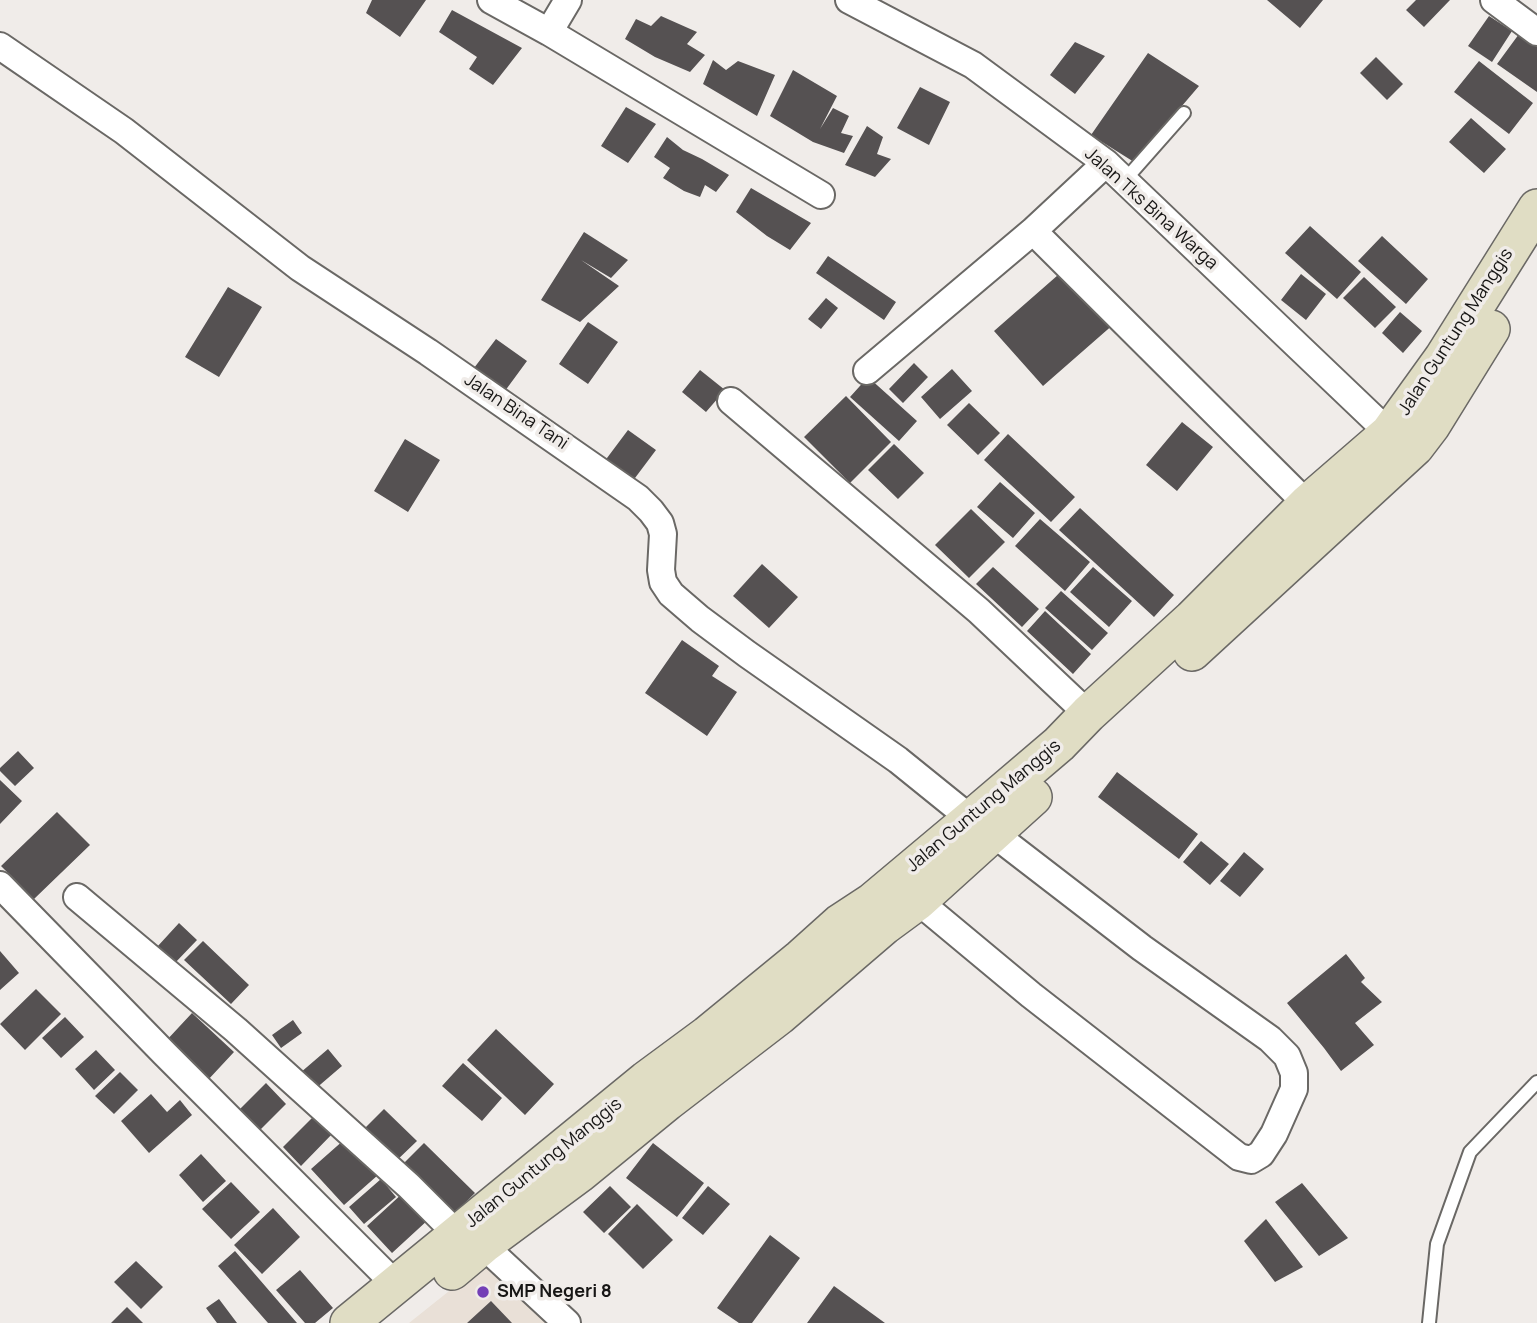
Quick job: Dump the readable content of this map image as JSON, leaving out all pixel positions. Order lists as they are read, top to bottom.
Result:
{
  "streets": {
    "street": ["Jalan Tks Bina Warga", "Jalan Guntung Manggis", "Jalan Bina Tani"]
  },
  "crossings": [
    ["Jalan Tks Bina Warga", "Jalan Guntung Manggis"],
    ["Jalan Guntung Manggis", "Jalan Bina Tani"]
  ],
  "places": ["SMP Negeri 8"]
}
